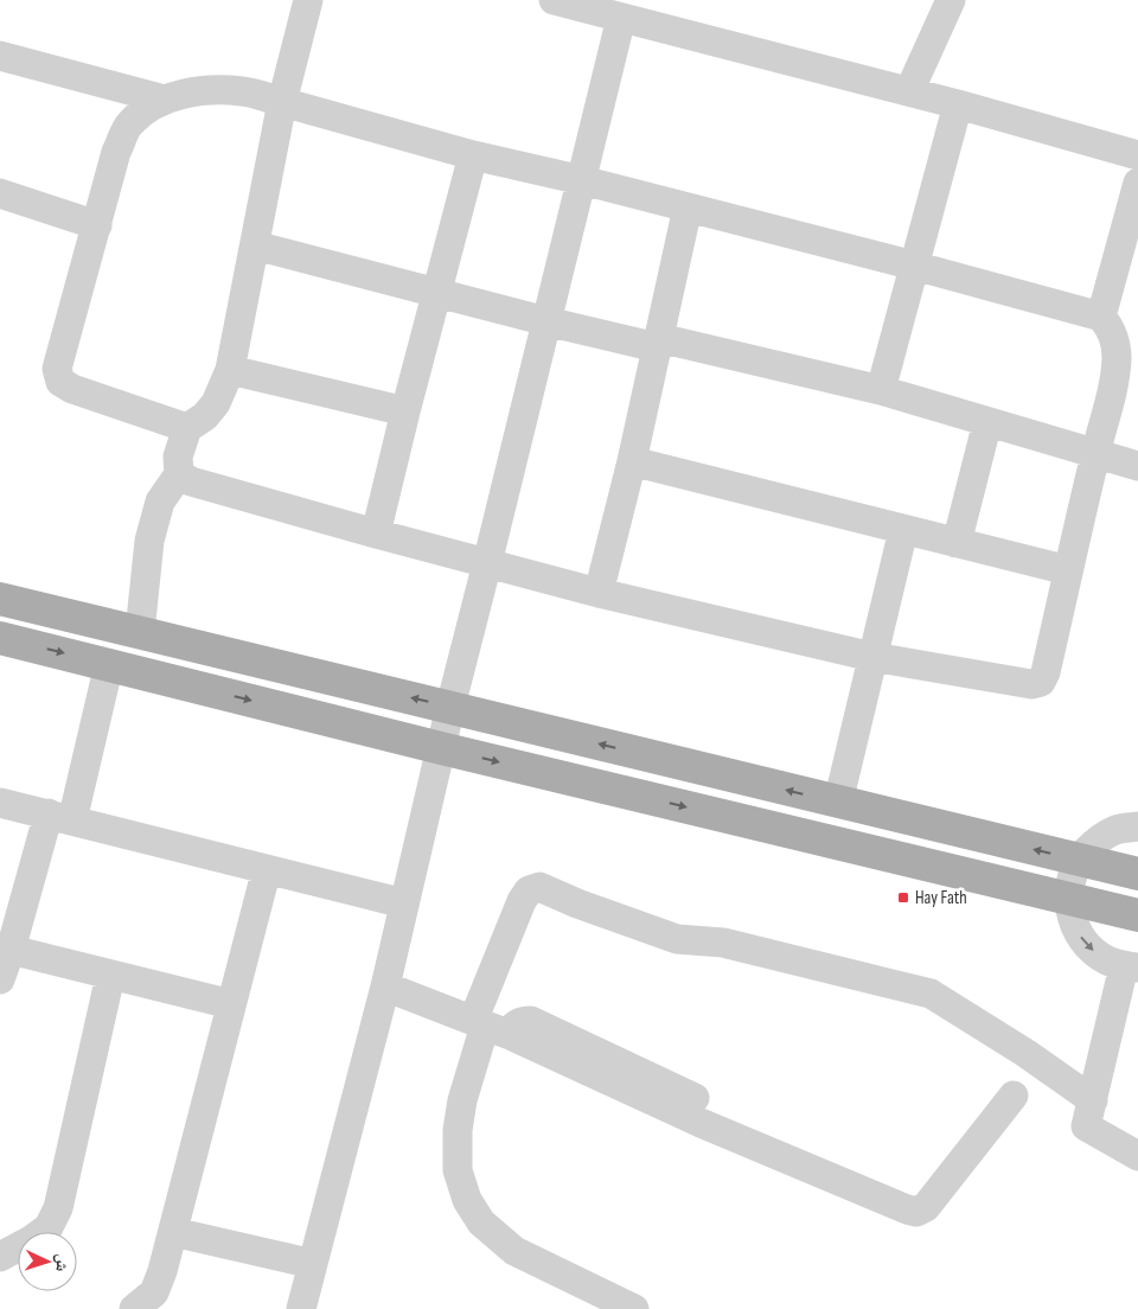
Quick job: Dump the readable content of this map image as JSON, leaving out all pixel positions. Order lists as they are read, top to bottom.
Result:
{
  "places": {
    "transit": ["Hay Fath"]
  },
  "north": "right"
}
